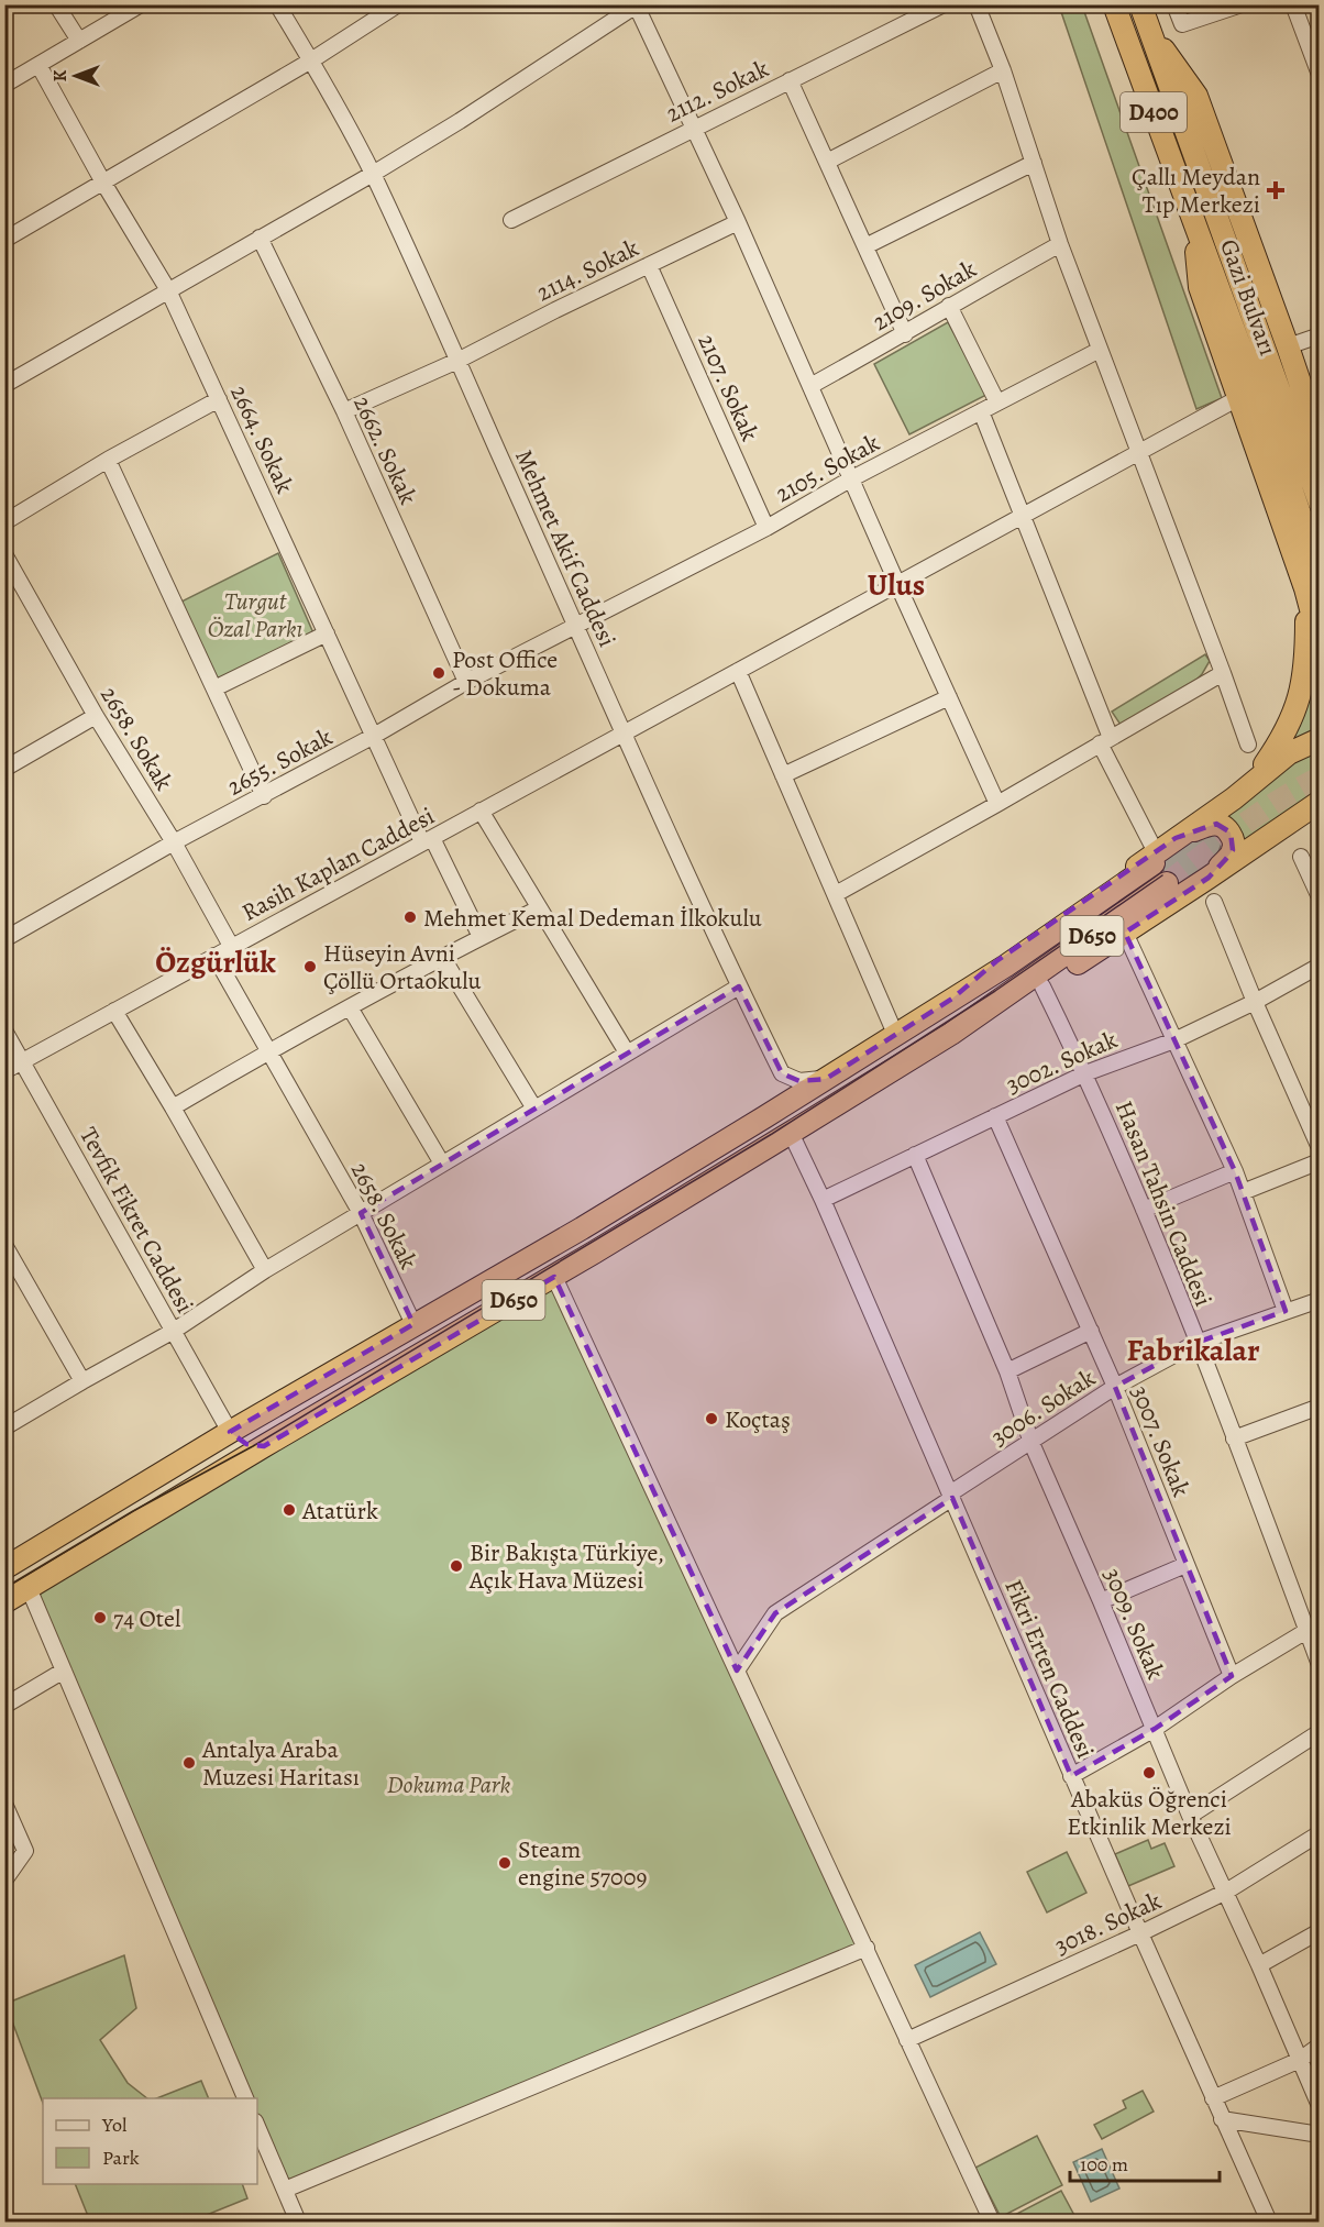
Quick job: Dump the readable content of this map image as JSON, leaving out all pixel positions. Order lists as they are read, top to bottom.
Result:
{
  "streets": {
    "highway": ["D400", "Gazi Bulvarı", "D650"],
    "street": [
      "2112. Sokak",
      "2114. Sokak",
      "2109. Sokak",
      "2107. Sokak",
      "2664. Sokak",
      "2662. Sokak",
      "2105. Sokak",
      "Mehmet Akif Caddesi",
      "2658. Sokak",
      "2655. Sokak",
      "Rasih Kaplan Caddesi",
      "3002. Sokak",
      "Hasan Tahsin Caddesi",
      "Tevfik Fikret Caddesi",
      "3006. Sokak",
      "3007. Sokak",
      "3009. Sokak",
      "Fikri Erten Caddesi",
      "3018. Sokak"
    ]
  },
  "crossings": [
    ["2114. Sokak", "2107. Sokak"],
    ["2114. Sokak", "2662. Sokak"],
    ["2114. Sokak", "Mehmet Akif Caddesi"],
    ["2107. Sokak", "2105. Sokak"],
    ["2664. Sokak", "2655. Sokak"],
    ["2664. Sokak", "Rasih Kaplan Caddesi"],
    ["2662. Sokak", "2655. Sokak"],
    ["2105. Sokak", "Mehmet Akif Caddesi"],
    ["2105. Sokak", "2655. Sokak"],
    ["Mehmet Akif Caddesi", "2655. Sokak"],
    ["Mehmet Akif Caddesi", "Rasih Kaplan Caddesi"],
    ["Mehmet Akif Caddesi", "D650"],
    ["2658. Sokak", "2655. Sokak"],
    ["2658. Sokak", "Rasih Kaplan Caddesi"],
    ["2658. Sokak", "D650"],
    ["Rasih Kaplan Caddesi", "Tevfik Fikret Caddesi"],
    ["D650", "Tevfik Fikret Caddesi"],
    ["D650", "Fikri Erten Caddesi"],
    ["3002. Sokak", "Hasan Tahsin Caddesi"],
    ["3002. Sokak", "3007. Sokak"],
    ["3002. Sokak", "3009. Sokak"],
    ["3002. Sokak", "Fikri Erten Caddesi"],
    ["Hasan Tahsin Caddesi", "3006. Sokak"],
    ["3006. Sokak", "3007. Sokak"],
    ["3006. Sokak", "3009. Sokak"],
    ["3006. Sokak", "Fikri Erten Caddesi"],
    ["3009. Sokak", "3018. Sokak"],
    ["Fikri Erten Caddesi", "3018. Sokak"]
  ],
  "districts": ["Ulus", "Özgürlük", "Fabrikalar"],
  "parks": ["Turgut Özal Parkı", "Dokuma Park"],
  "places": {
    "health": ["Çallı Meydan Tıp Merkezi"],
    "other": [
      "Post Office - Dokuma",
      "Mehmet Kemal Dedeman İlkokulu",
      "Hüseyin Avni Çöllü Ortaokulu",
      "Koçtaş",
      "Atatürk",
      "Bir Bakışta Türkiye, Açık Hava Müzesi",
      "74 Otel",
      "Antalya Araba Muzesi Haritası",
      "Abaküs Öğrenci Etkinlik Merkezi",
      "Steam engine 57009"
    ]
  },
  "legend": ["Yol", "Park"],
  "scale_bar": "100 m",
  "north": "left"
}
